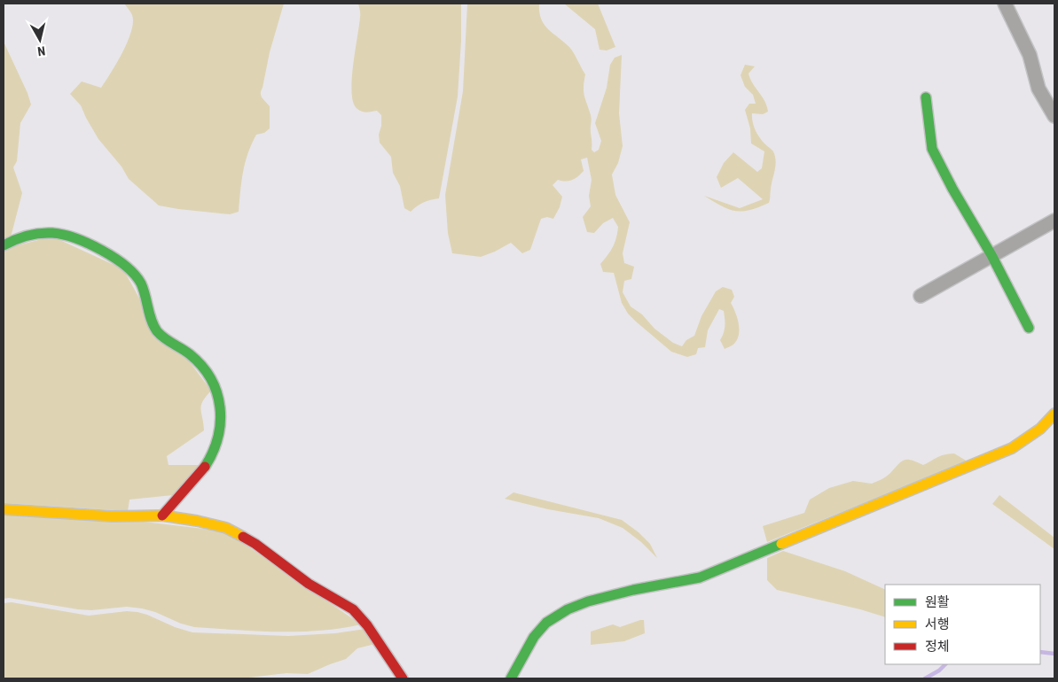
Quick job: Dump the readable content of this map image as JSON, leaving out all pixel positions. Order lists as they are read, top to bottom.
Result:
{
  "legend": ["원활", "서행", "정체"],
  "north": "bottom"
}
